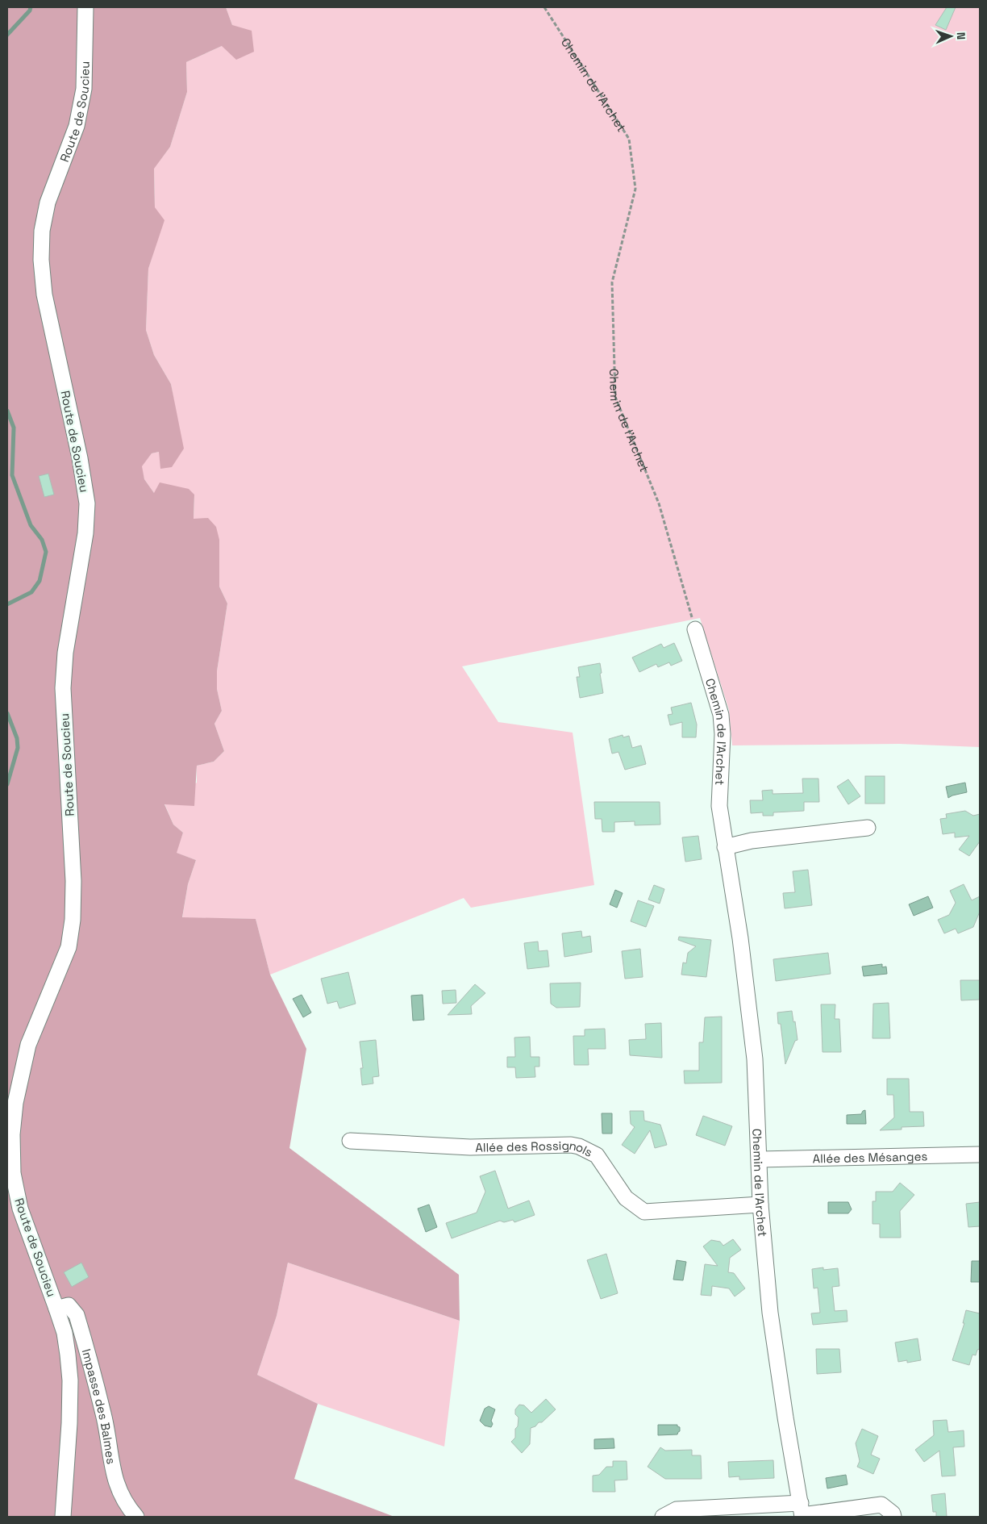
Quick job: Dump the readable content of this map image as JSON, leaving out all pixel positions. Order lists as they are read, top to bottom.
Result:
{
  "streets": {
    "street": [
      "Chemin de l'Archet",
      "Route de Soucieu",
      "Allée des Rossignols",
      "Allée des Mésanges",
      "Impasse des Balmes"
    ]
  },
  "crossings": [
    ["Chemin de l'Archet", "Allée des Rossignols"],
    ["Chemin de l'Archet", "Allée des Mésanges"],
    ["Route de Soucieu", "Impasse des Balmes"]
  ],
  "north": "right"
}
